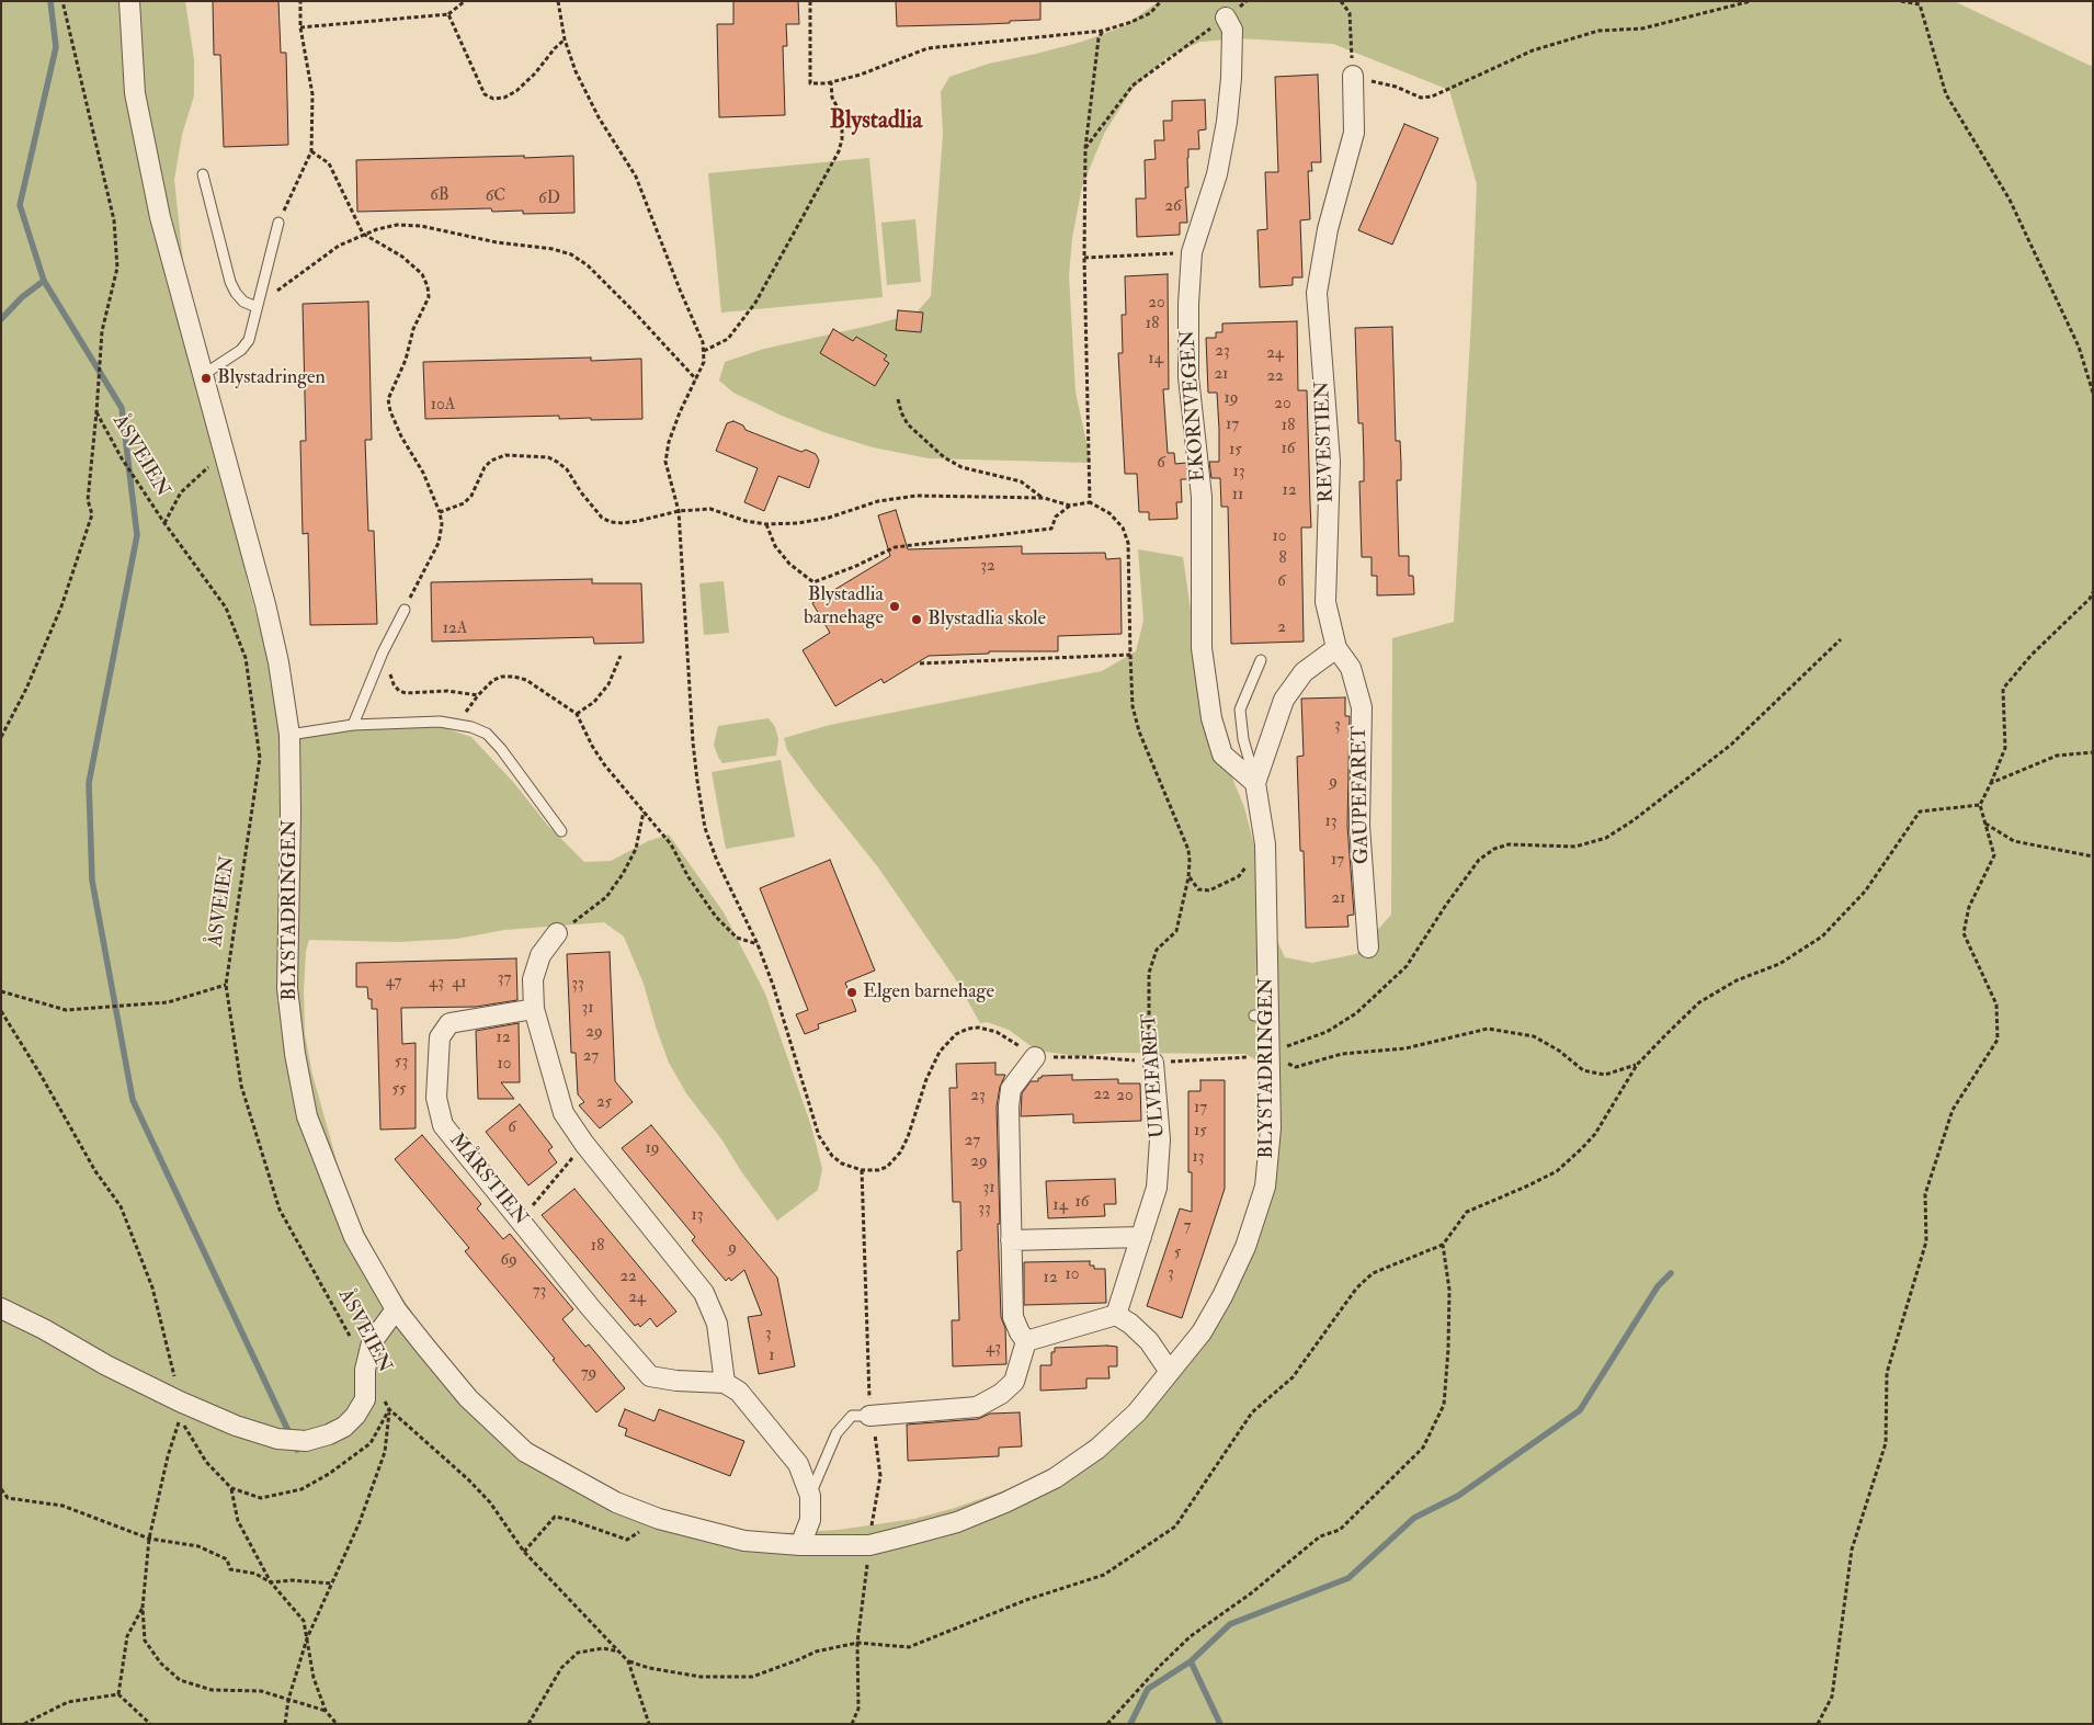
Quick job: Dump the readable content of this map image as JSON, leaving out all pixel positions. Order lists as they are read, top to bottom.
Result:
{
  "streets": {
    "street": [
      "EKORNVEGEN",
      "REVESTIEN",
      "GAUPEFARET",
      "BLYSTADRINGEN",
      "ULVEFARET",
      "MÅRSTIEN"
    ],
    "path": ["ÅSVEIEN"]
  },
  "crossings": [
    ["EKORNVEGEN", "BLYSTADRINGEN"],
    ["REVESTIEN", "GAUPEFARET"]
  ],
  "districts": ["Blystadlia"],
  "places": [
    "Blystadringen",
    "Blystadlia barnehage",
    "Blystadlia skole",
    "Elgen barnehage"
  ],
  "house_numbers": [
    "6B",
    "6C",
    "6D",
    "26",
    "20",
    "18",
    "23",
    "24",
    "14",
    "21",
    "22",
    "19",
    "20",
    "10A",
    "17",
    "18",
    "16",
    "15",
    "6",
    "13",
    "12",
    "11",
    "10",
    "8",
    "32",
    "6",
    "2",
    "12A",
    "3",
    "9",
    "13",
    "17",
    "21",
    "37",
    "47",
    "43",
    "41",
    "33",
    "31",
    "29",
    "12",
    "27",
    "53",
    "10",
    "55",
    "22",
    "23",
    "20",
    "25",
    "17",
    "6",
    "15",
    "27",
    "19",
    "13",
    "29",
    "31",
    "16",
    "14",
    "33",
    "13",
    "7",
    "18",
    "9",
    "5",
    "69",
    "3",
    "10",
    "22",
    "12",
    "73",
    "24",
    "3",
    "43",
    "1",
    "79"
  ]
}
